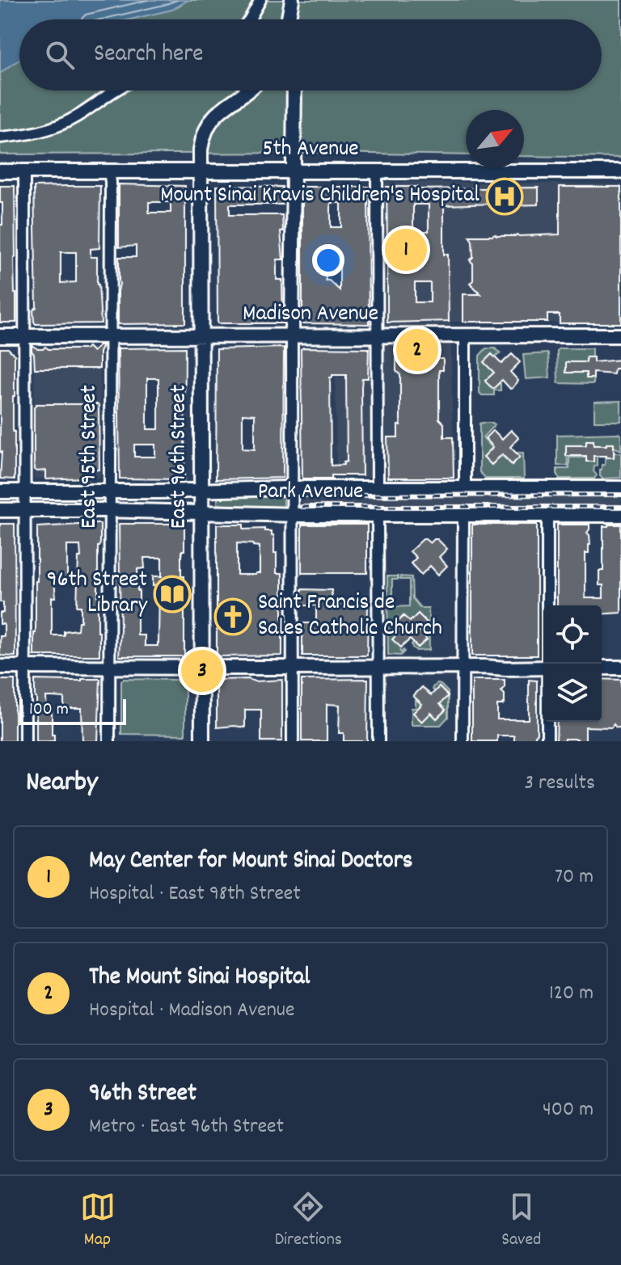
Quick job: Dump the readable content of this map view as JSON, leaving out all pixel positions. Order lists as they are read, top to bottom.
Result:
{
  "streets": {
    "main road": [
      "5th Avenue",
      "Madison Avenue",
      "East 96th Street",
      "Park Avenue"
    ],
    "street": ["East 95th Street"]
  },
  "crossings": [
    ["5th Avenue", "East 95th Street"],
    ["5th Avenue", "East 96th Street"],
    ["Madison Avenue", "East 95th Street"],
    ["Madison Avenue", "East 96th Street"],
    ["East 95th Street", "Park Avenue"],
    ["East 96th Street", "Park Avenue"]
  ],
  "places": {
    "hospital": ["Mount Sinai Kravis Children's Hospital"],
    "library": ["96th Street Library"],
    "church": ["Saint Francis de Sales Catholic Church"]
  },
  "scale_bar": "100 m",
  "north": "top right",
  "page": {
    "search": "Search here",
    "pins": ["1", "2", "3"],
    "scale": "100 m",
    "heading": ["Nearby", "3 results"],
    "list": [
      {
        "mark": "1",
        "name": "May Center for Mount Sinai Doctors",
        "note": "Hospital · East 98th Street",
        "value": "70 m"
      },
      {
        "mark": "2",
        "name": "The Mount Sinai Hospital",
        "note": "Hospital · Madison Avenue",
        "value": "120 m"
      },
      {
        "mark": "3",
        "name": "96th Street",
        "note": "Metro · East 96th Street",
        "value": "400 m"
      }
    ],
    "nav": ["Map", "Directions", "Saved"]
  }
}
